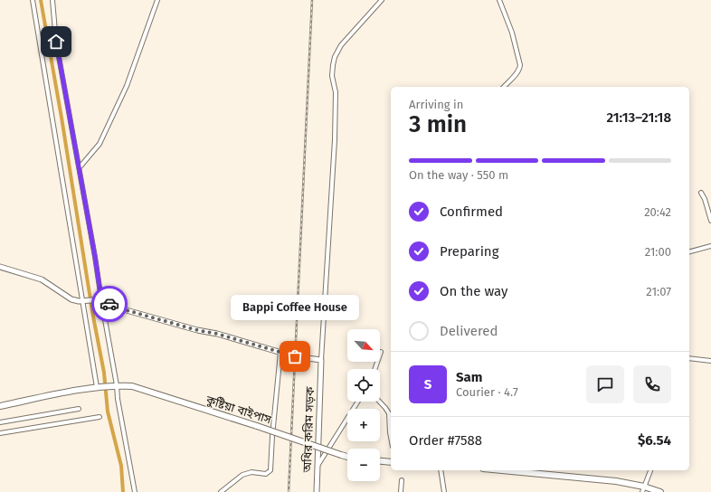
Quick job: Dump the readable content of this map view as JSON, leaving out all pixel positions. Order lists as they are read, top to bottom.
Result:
{
  "streets": {
    "highway": ["কুষ্টিয়া বাইপাস"],
    "main road": ["অধির করিম সড়ক"]
  },
  "places": ["Bappi Coffee House"],
  "north": "bottom right",
  "page": {
    "heading": ["3 min", "Arriving in", "21:13–21:18"],
    "panel": [
      "Sam",
      "Courier · 4.7",
      "Order #7588",
      "$6.54"
    ],
    "bar": "On the way · 550 m",
    "list": [
      ["Confirmed", "20:42"],
      ["Preparing", "21:00"],
      ["On the way", "21:07"],
      "Delivered"
    ],
    "bubble": "Bappi Coffee House",
    "map_buttons": ["+", "−"],
    "round": "S"
  }
}
